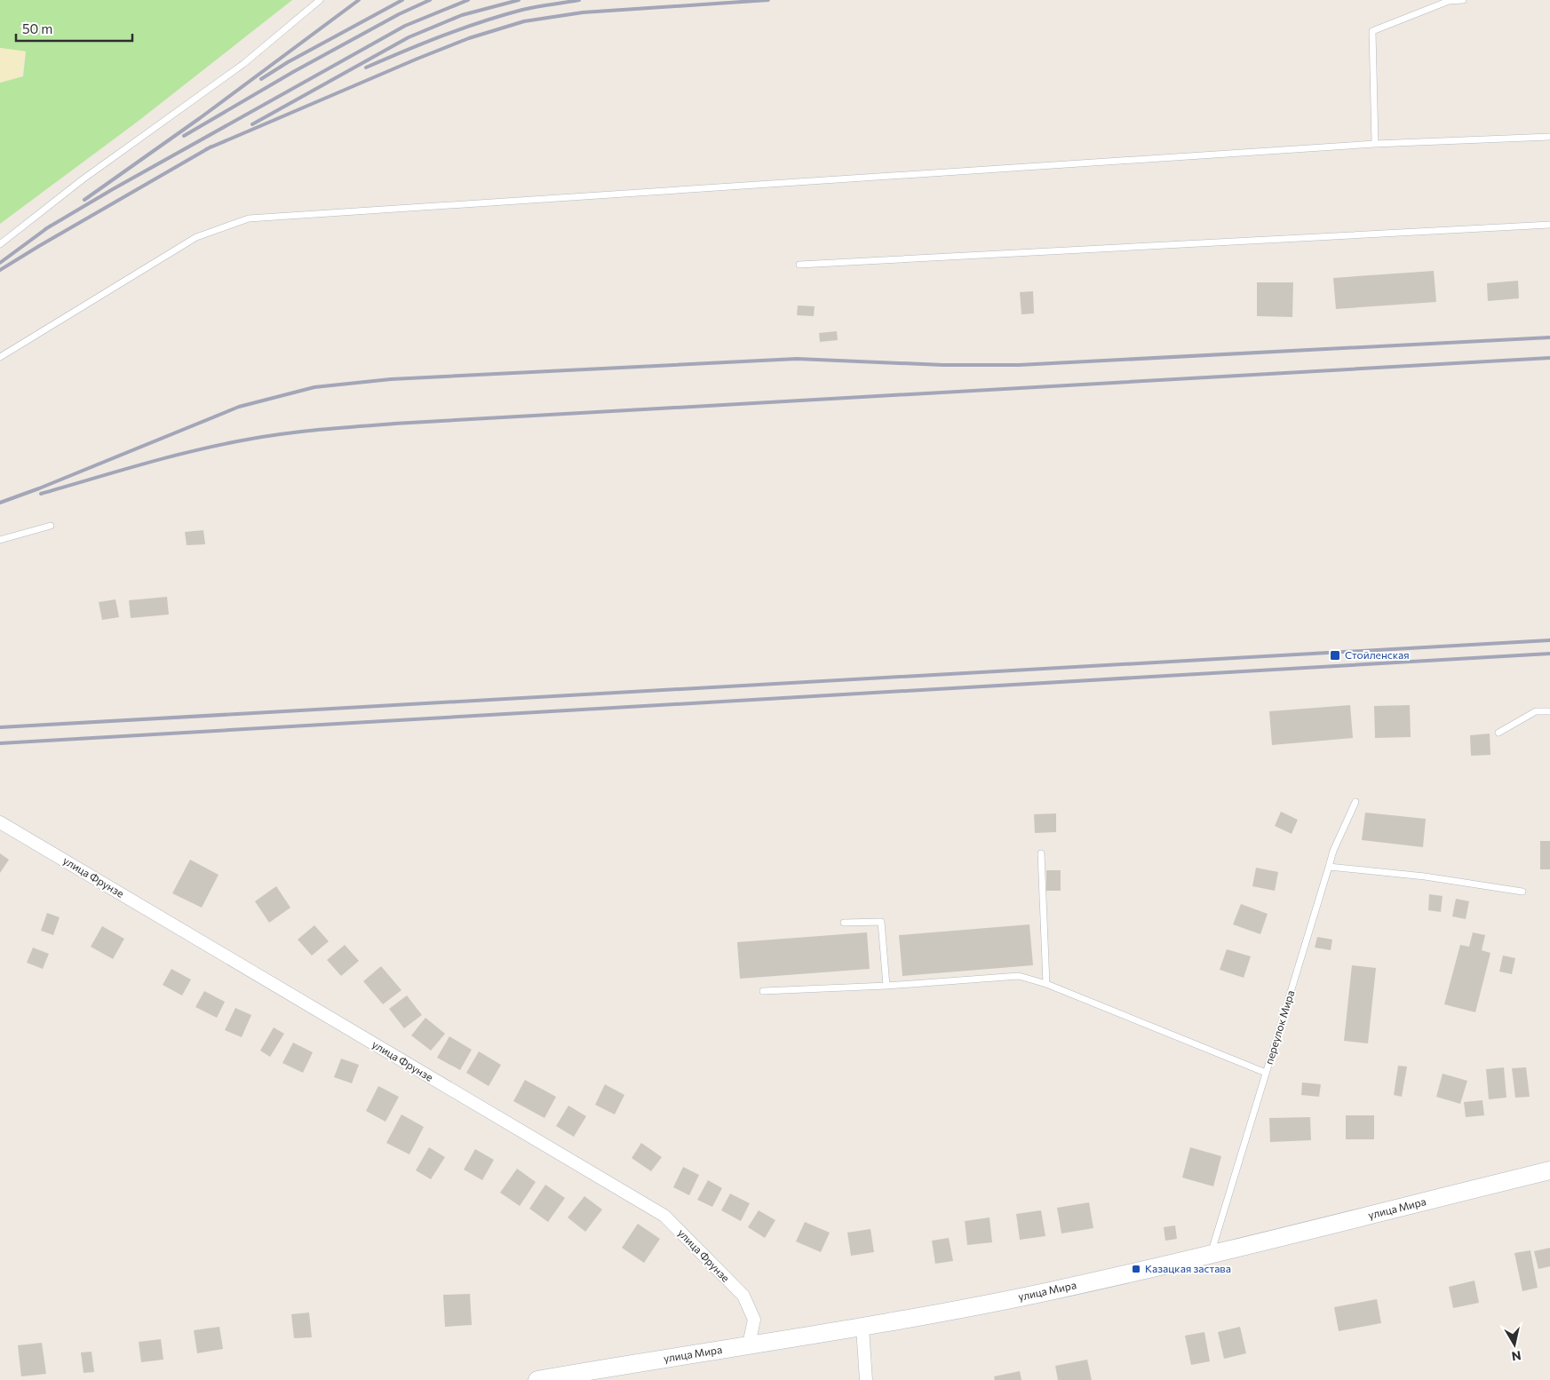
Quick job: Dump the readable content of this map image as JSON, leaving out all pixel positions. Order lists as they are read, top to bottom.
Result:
{
  "streets": {
    "main road": ["улица Мира"],
    "street": ["улица Фрунзе"],
    "lane": ["переулок Мира"]
  },
  "crossings": [
    ["улица Фрунзе", "улица Мира"],
    ["переулок Мира", "улица Мира"]
  ],
  "places": {
    "transit": ["Стойленская", "Казацкая застава"]
  },
  "scale_bar": "50 m",
  "north": "bottom"
}
